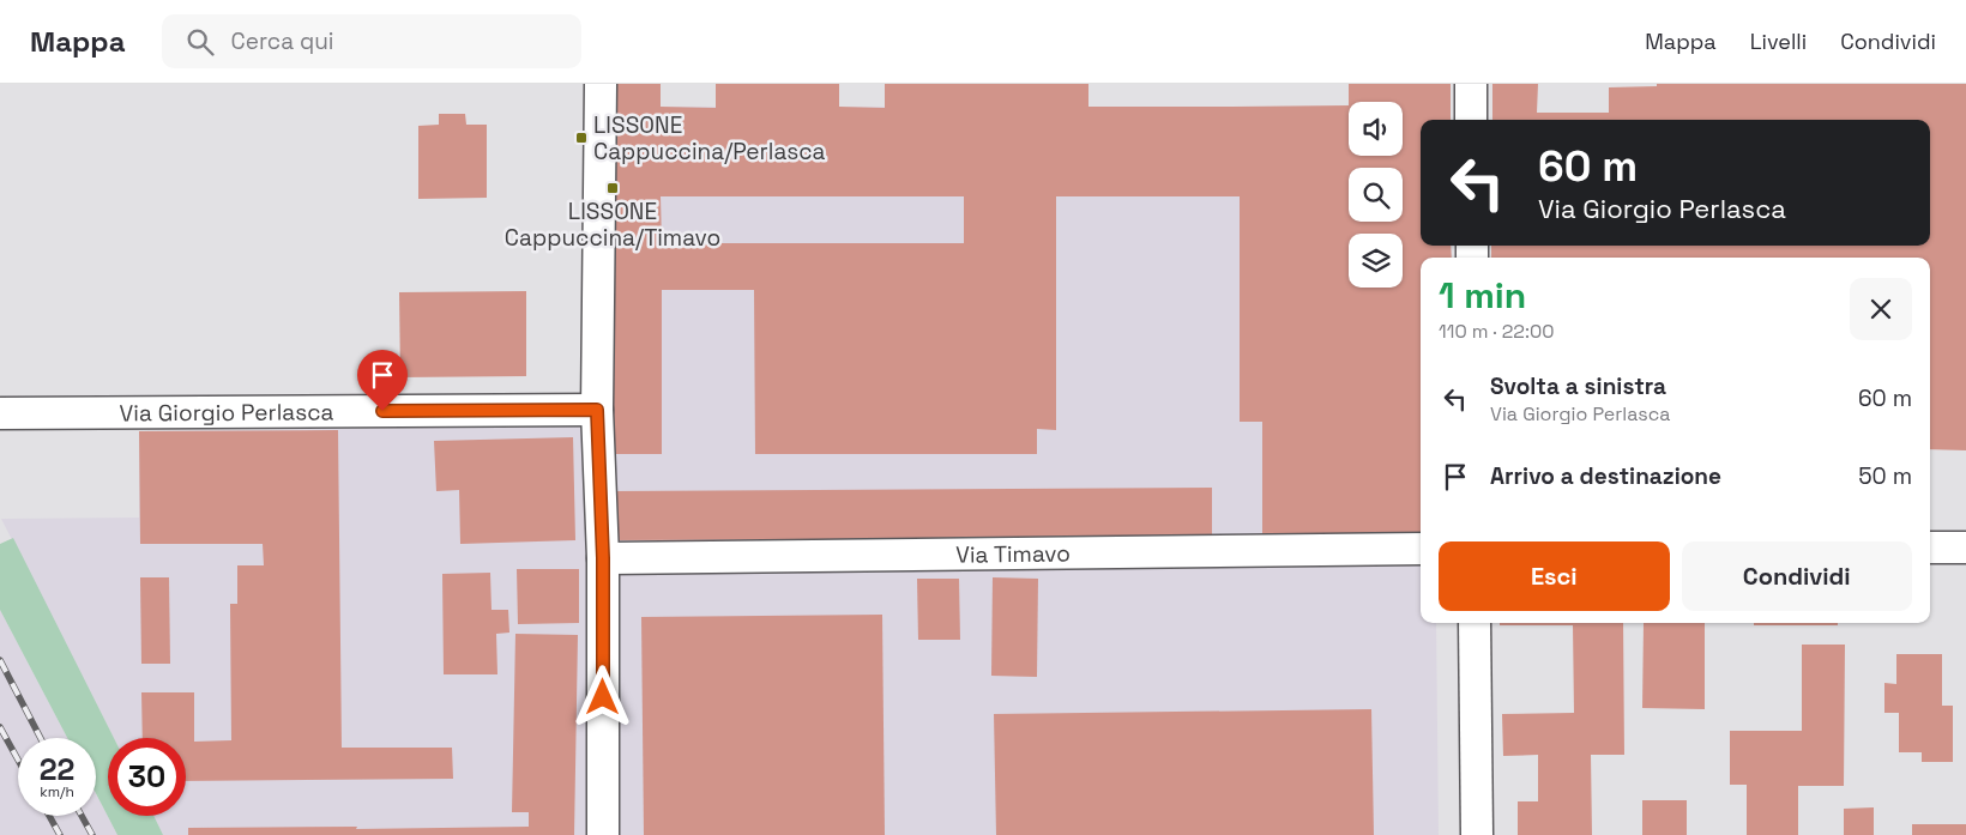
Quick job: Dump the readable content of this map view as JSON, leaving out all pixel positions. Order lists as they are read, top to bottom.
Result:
{
  "streets": {
    "street": ["Via Giorgio Perlasca", "Via Timavo"]
  },
  "places": {
    "transit": ["LISSONE Cappuccina/Perlasca", "LISSONE Cappuccina/Timavo"]
  },
  "page": {
    "header": "Mappa",
    "search": "Cerca qui",
    "nav": ["Mappa", "Livelli", "Condividi"],
    "turn": ["60 m", "Via Giorgio Perlasca"],
    "heading": ["1 min", "110 m · 22:00"],
    "list": [
      {
        "name": "Svolta a sinistra",
        "note": "Via Giorgio Perlasca",
        "value": "60 m"
      },
      {
        "name": "Arrivo a destinazione",
        "value": "50 m"
      }
    ],
    "buttons": ["Esci", "Condividi"],
    "speed": "22 km/h",
    "limit": "30"
  }
}
